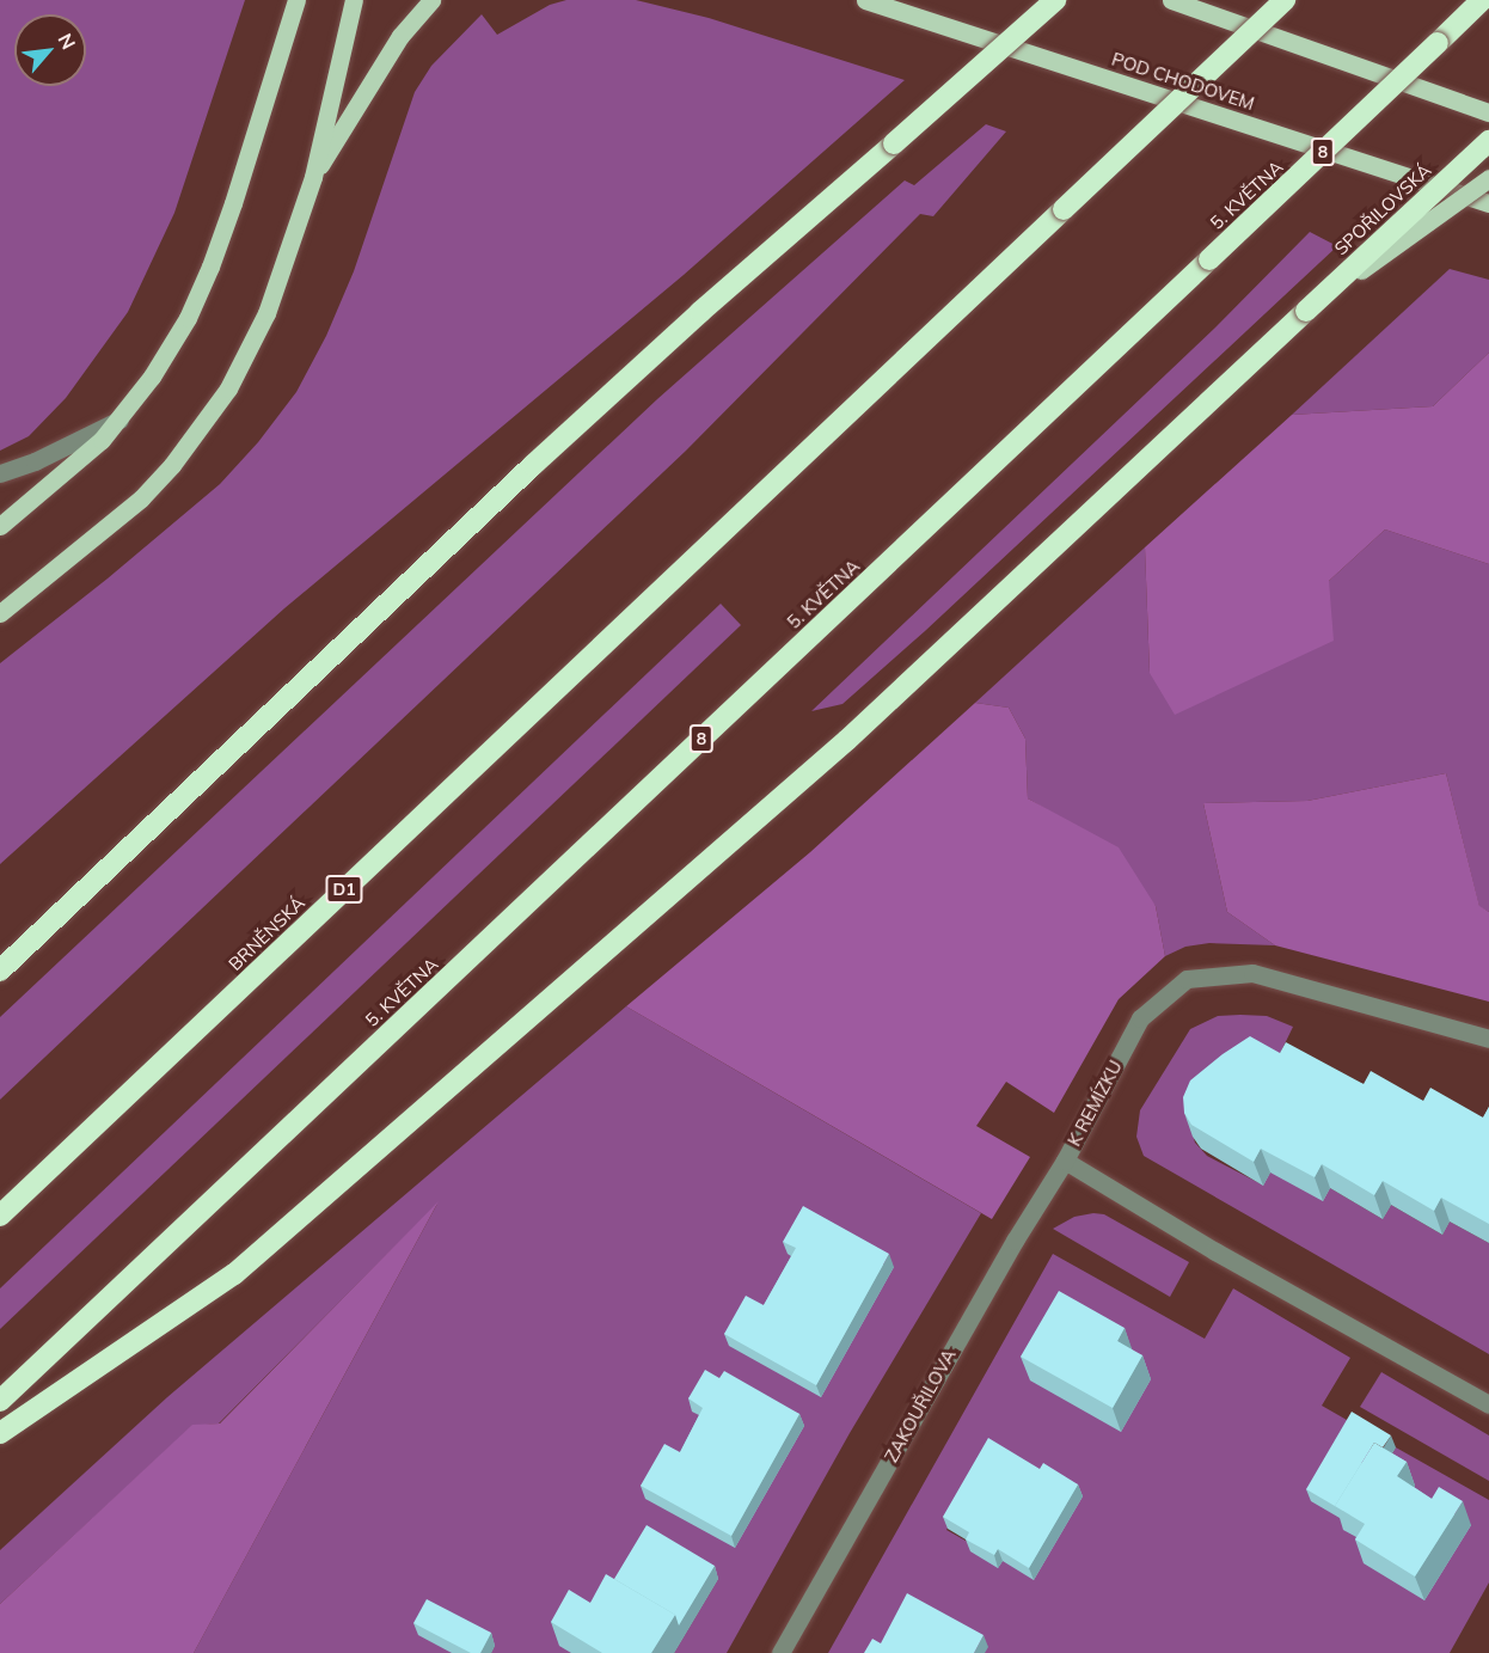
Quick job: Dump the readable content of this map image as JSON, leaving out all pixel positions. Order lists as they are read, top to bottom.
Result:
{
  "streets": {
    "highway": [
      "8",
      "5. KVĚTNA",
      "SPOŘILOVSKÁ",
      "D1",
      "BRNĚNSKÁ"
    ],
    "main road": ["POD CHODOVEM"],
    "street": ["K REMÍZKU", "ZAKOUŘILOVA"]
  },
  "crossings": [
    ["K REMÍZKU", "ZAKOUŘILOVA"]
  ],
  "north": "top right"
}
